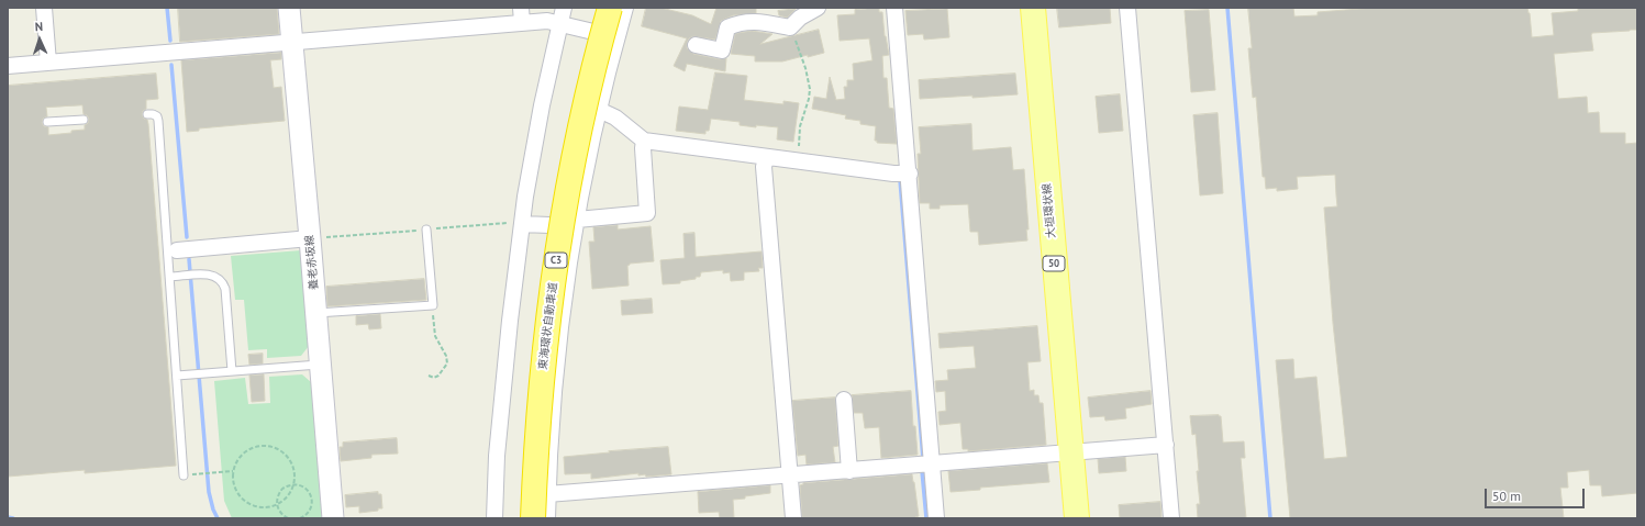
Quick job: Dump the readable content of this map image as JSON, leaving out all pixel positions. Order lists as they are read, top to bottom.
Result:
{
  "streets": {
    "highway": ["C3", "東海環状自動車道"],
    "main road": ["大垣環状線", "養老赤坂線", "50"]
  },
  "scale_bar": "50 m",
  "north": "top"
}
